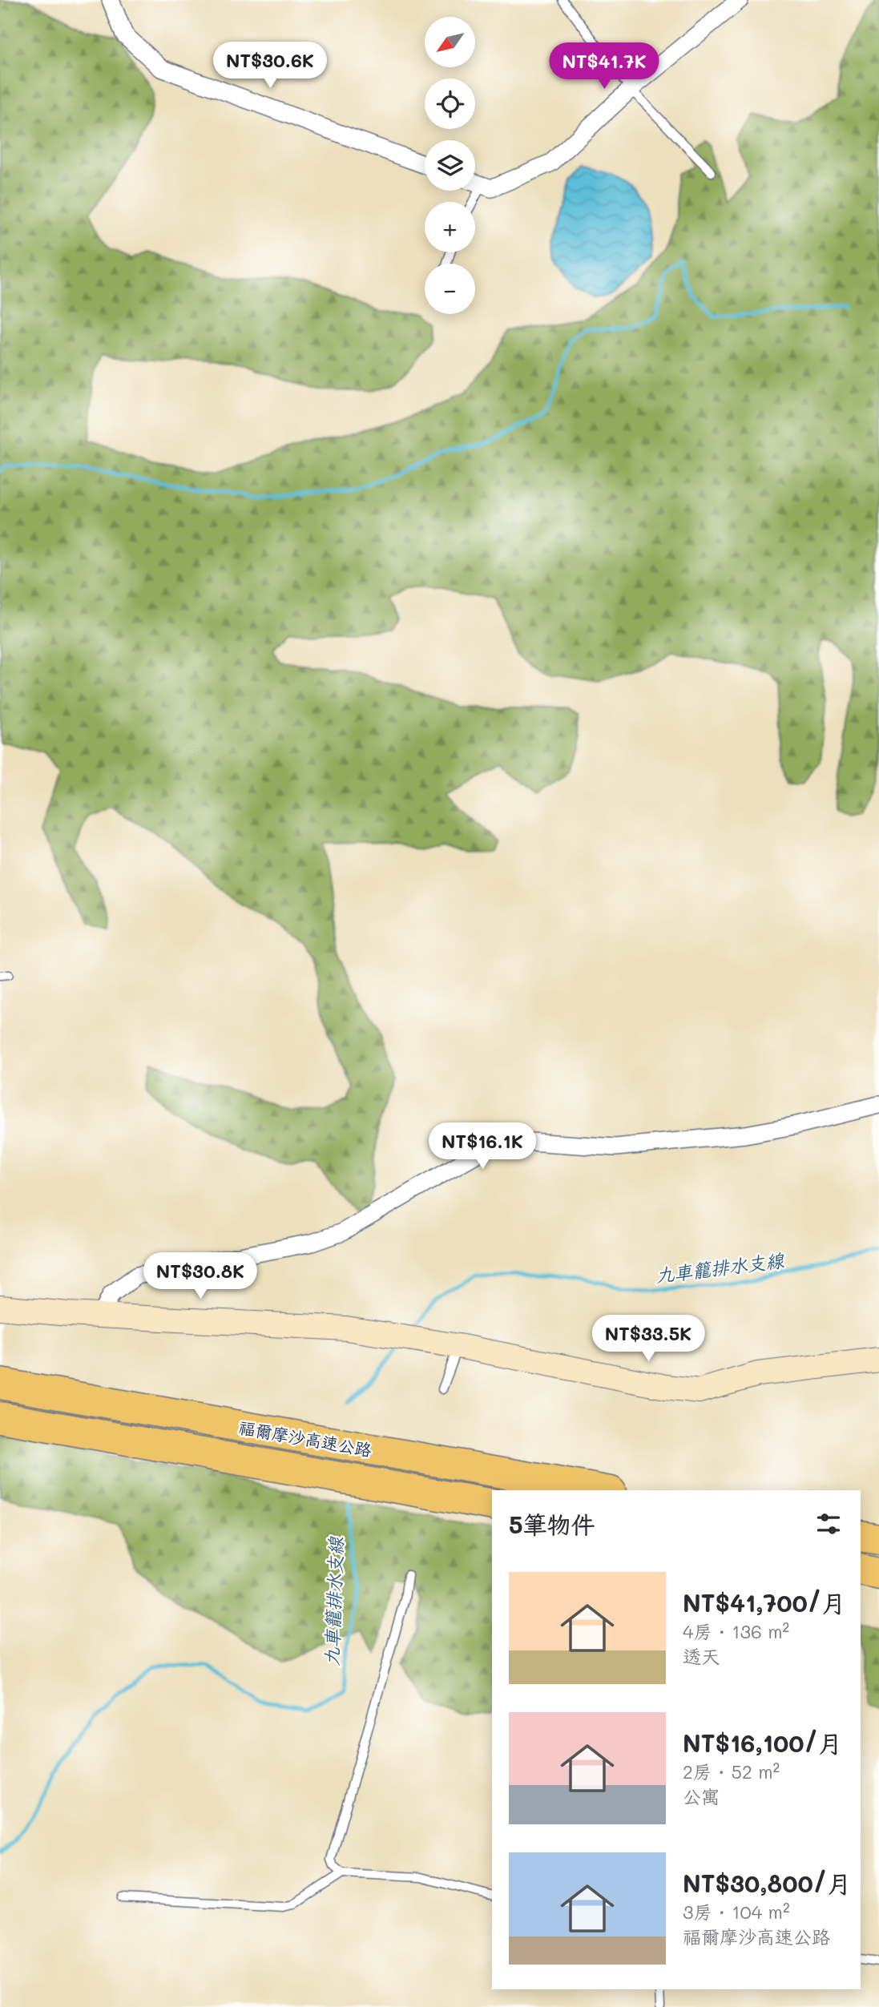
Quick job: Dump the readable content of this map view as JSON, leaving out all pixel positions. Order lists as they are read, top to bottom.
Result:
{
  "streets": {
    "highway": ["福爾摩沙高速公路"]
  },
  "water": ["九車籠排水支線"],
  "north": "bottom left",
  "page": {
    "map_buttons": ["+", "−"],
    "price": [
      "NT$30.6K",
      "NT$41.7K",
      "NT$16.1K",
      "NT$30.8K",
      "NT$33.5K"
    ],
    "heading": "5筆物件",
    "list": [
      {
        "name": "NT$41,700/月",
        "note": "4房 · 136 m² · 透天"
      },
      {
        "name": "NT$16,100/月",
        "note": "2房 · 52 m² · 公寓"
      },
      {
        "name": "NT$30,800/月",
        "note": "3房 · 104 m² · 福爾摩沙高速公路"
      }
    ]
  }
}
